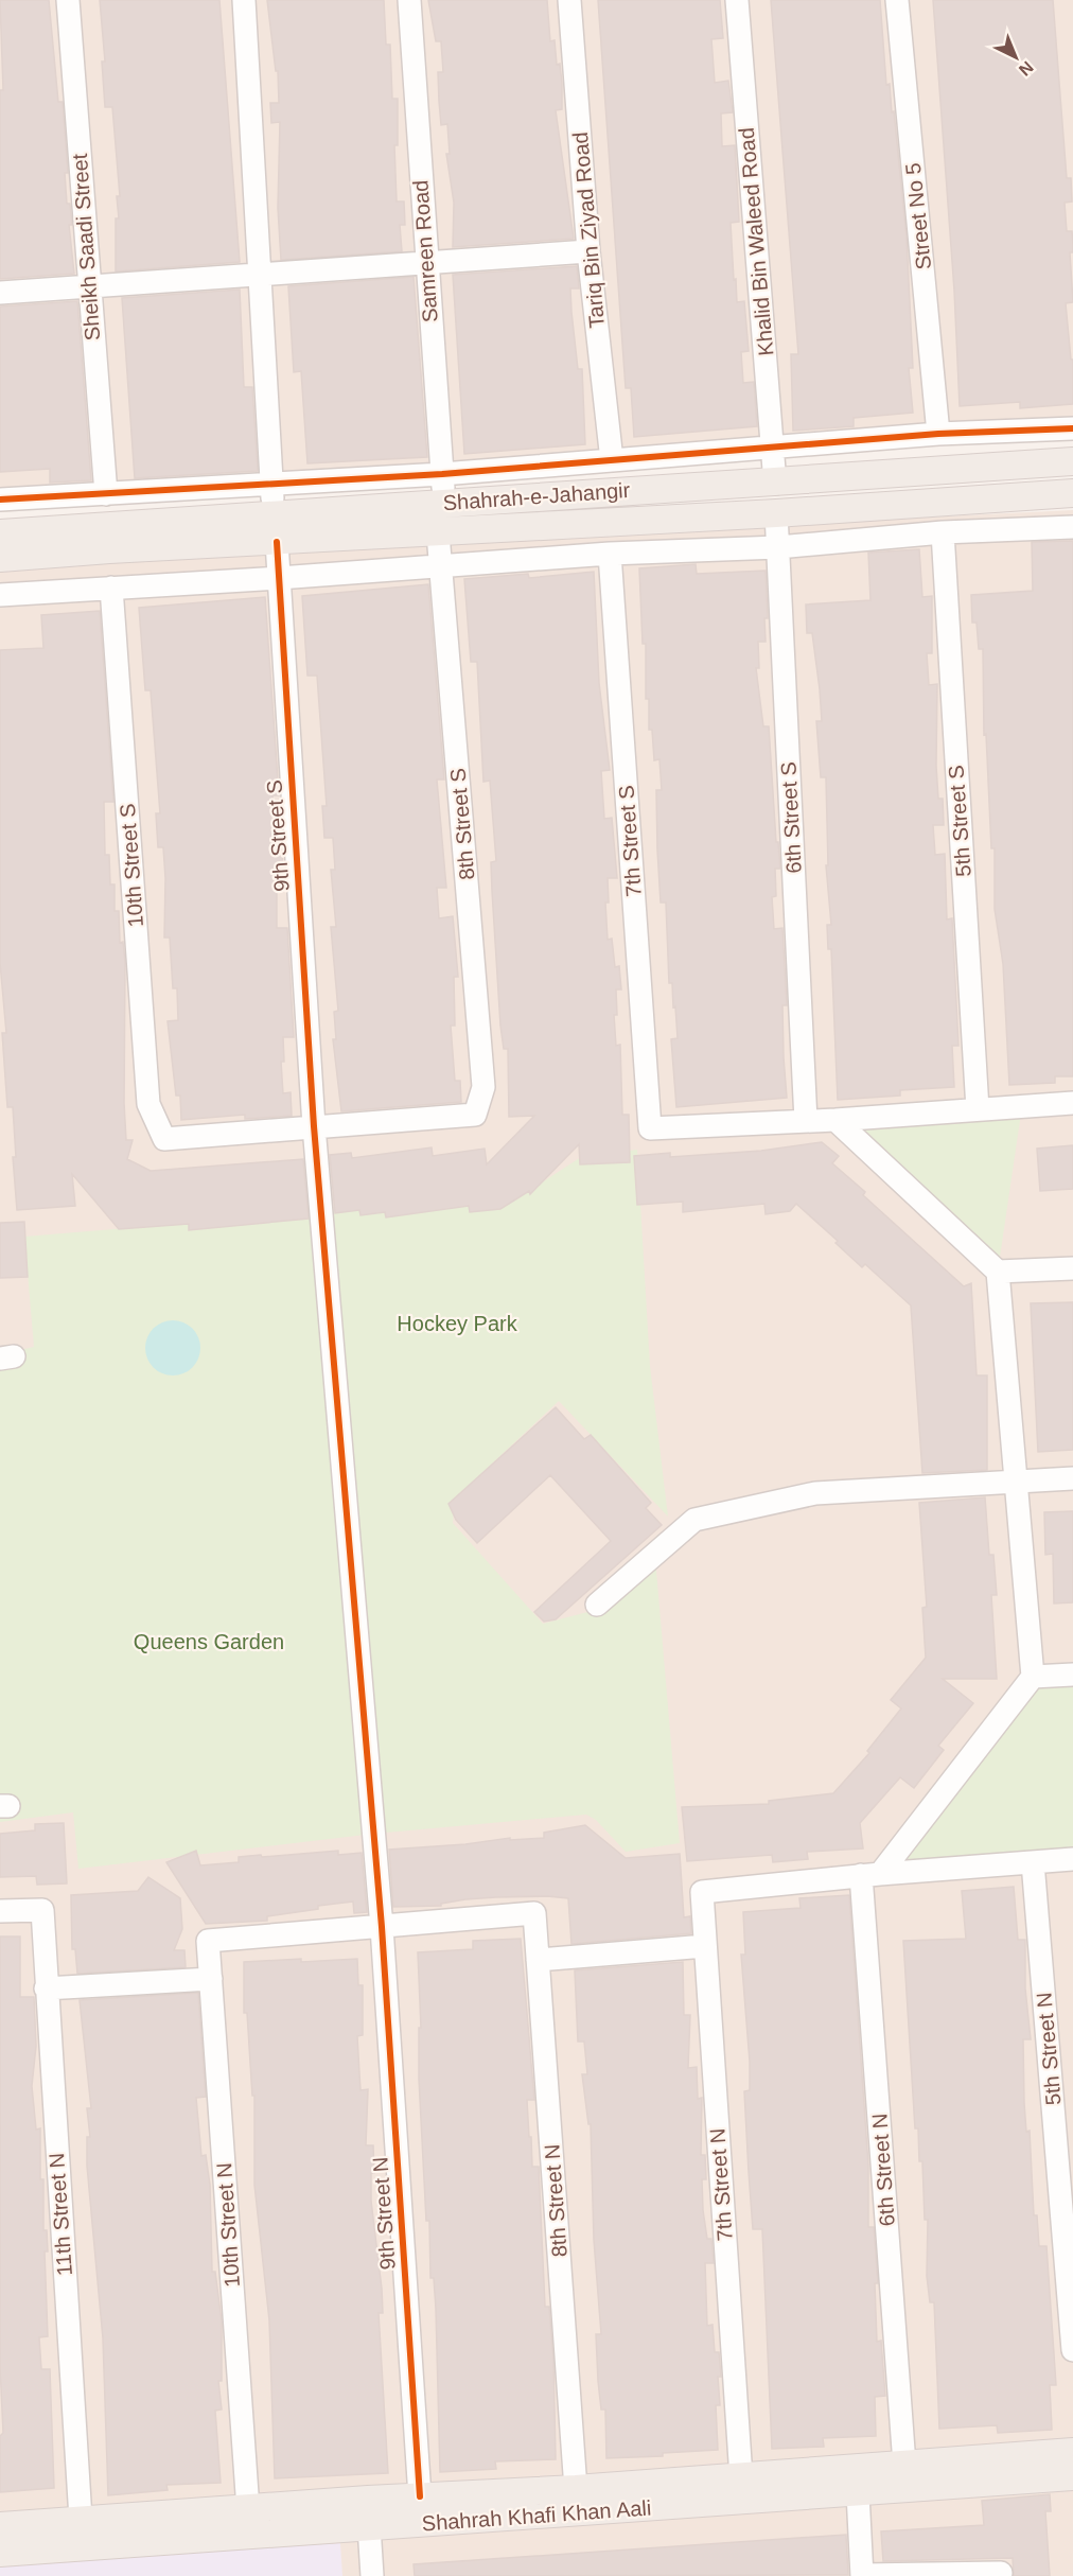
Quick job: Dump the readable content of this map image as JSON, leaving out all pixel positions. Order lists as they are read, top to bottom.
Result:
{
  "streets": {
    "main road": ["Shahrah-e-Jahangir", "Shahrah Khafi Khan Aali"],
    "street": [
      "Street No 5",
      "Tariq Bin Ziyad Road",
      "Khalid Bin Waleed Road",
      "Sheikh Saadi Street",
      "Samreen Road",
      "6th Street S",
      "5th Street S",
      "8th Street S",
      "9th Street S",
      "7th Street S",
      "10th Street S",
      "5th Street N",
      "6th Street N",
      "7th Street N",
      "8th Street N",
      "9th Street N",
      "11th Street N",
      "10th Street N"
    ]
  },
  "crossings": [
    ["Khalid Bin Waleed Road", "Shahrah-e-Jahangir"],
    ["Samreen Road", "Shahrah-e-Jahangir"],
    ["Shahrah-e-Jahangir", "6th Street S"],
    ["Shahrah-e-Jahangir", "8th Street S"],
    ["Shahrah-e-Jahangir", "9th Street S"],
    ["6th Street S", "7th Street S"],
    ["8th Street S", "9th Street S"],
    ["8th Street S", "10th Street S"],
    ["9th Street S", "10th Street S"],
    ["9th Street S", "8th Street N"],
    ["9th Street S", "9th Street N"],
    ["9th Street S", "10th Street N"],
    ["6th Street N", "7th Street N"],
    ["6th Street N", "Shahrah Khafi Khan Aali"],
    ["7th Street N", "Shahrah Khafi Khan Aali"],
    ["8th Street N", "9th Street N"],
    ["8th Street N", "10th Street N"],
    ["8th Street N", "Shahrah Khafi Khan Aali"],
    ["9th Street N", "10th Street N"],
    ["9th Street N", "Shahrah Khafi Khan Aali"],
    ["11th Street N", "Shahrah Khafi Khan Aali"],
    ["10th Street N", "Shahrah Khafi Khan Aali"]
  ],
  "parks": ["Hockey Park", "Queens Garden"],
  "north": "bottom right"
}
